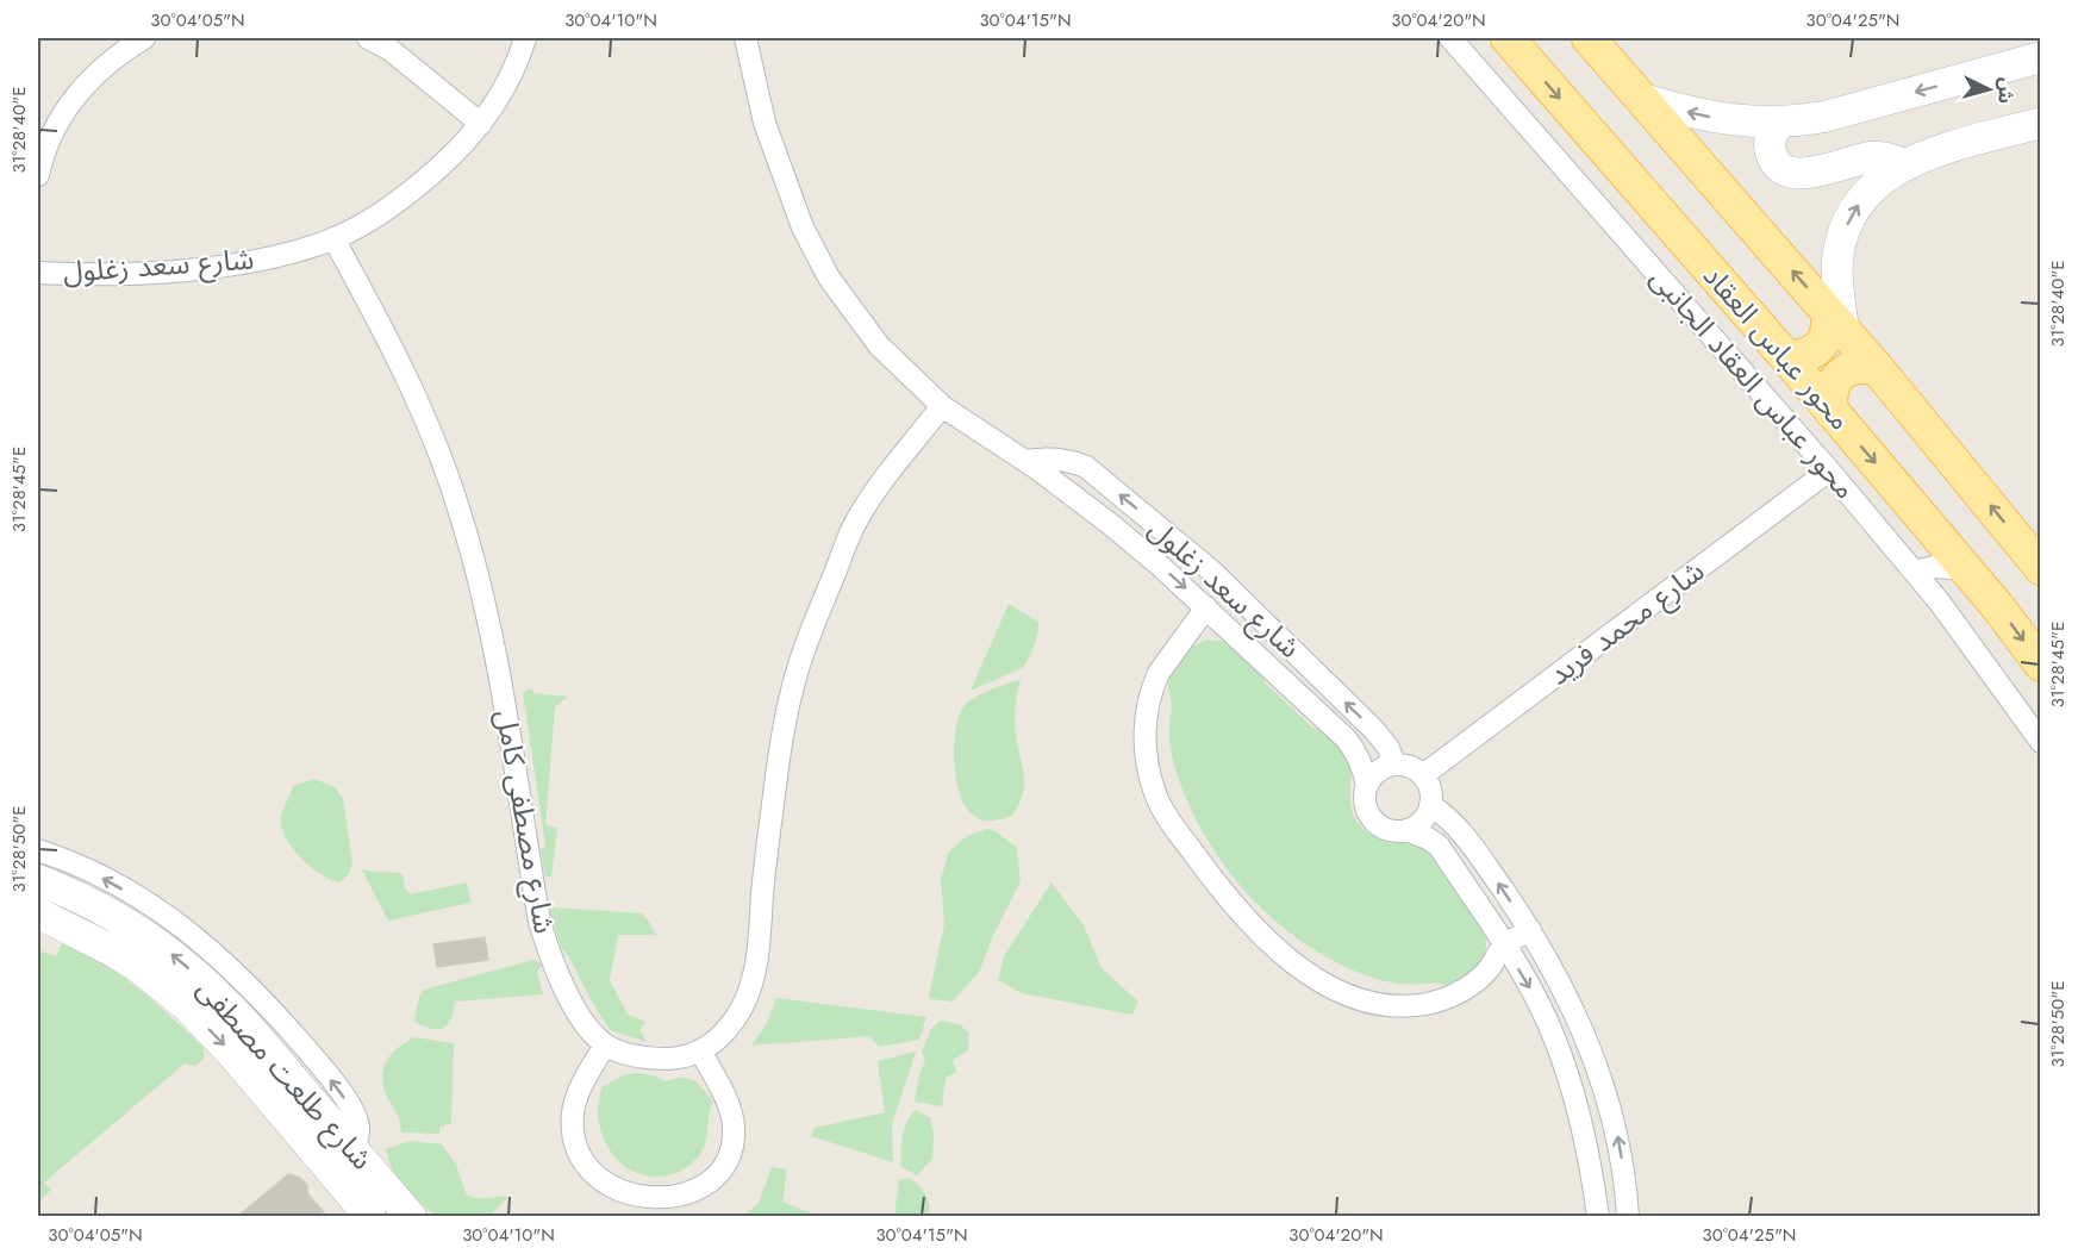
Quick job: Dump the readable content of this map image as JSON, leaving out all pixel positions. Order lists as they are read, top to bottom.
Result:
{
  "streets": {
    "main road": ["محور عباس العقاد"],
    "street": [
      "شارع سعد زغلول",
      "محور عباس العقاد الجانبى",
      "شارع محمد فريد",
      "شارع مصطفى كامل",
      "شارع طلعت مصطفى"
    ]
  },
  "crossings": [
    ["شارع سعد زغلول", "شارع محمد فريد"],
    ["شارع سعد زغلول", "شارع مصطفى كامل"],
    ["محور عباس العقاد الجانبى", "شارع محمد فريد"]
  ],
  "north": "right",
  "coordinates": [
    "30°04'05\"N",
    "30°04'10\"N",
    "30°04'15\"N",
    "30°04'20\"N",
    "30°04'25\"N",
    "31°28'40\"E",
    "31°28'45\"E",
    "31°28'50\"E"
  ]
}
